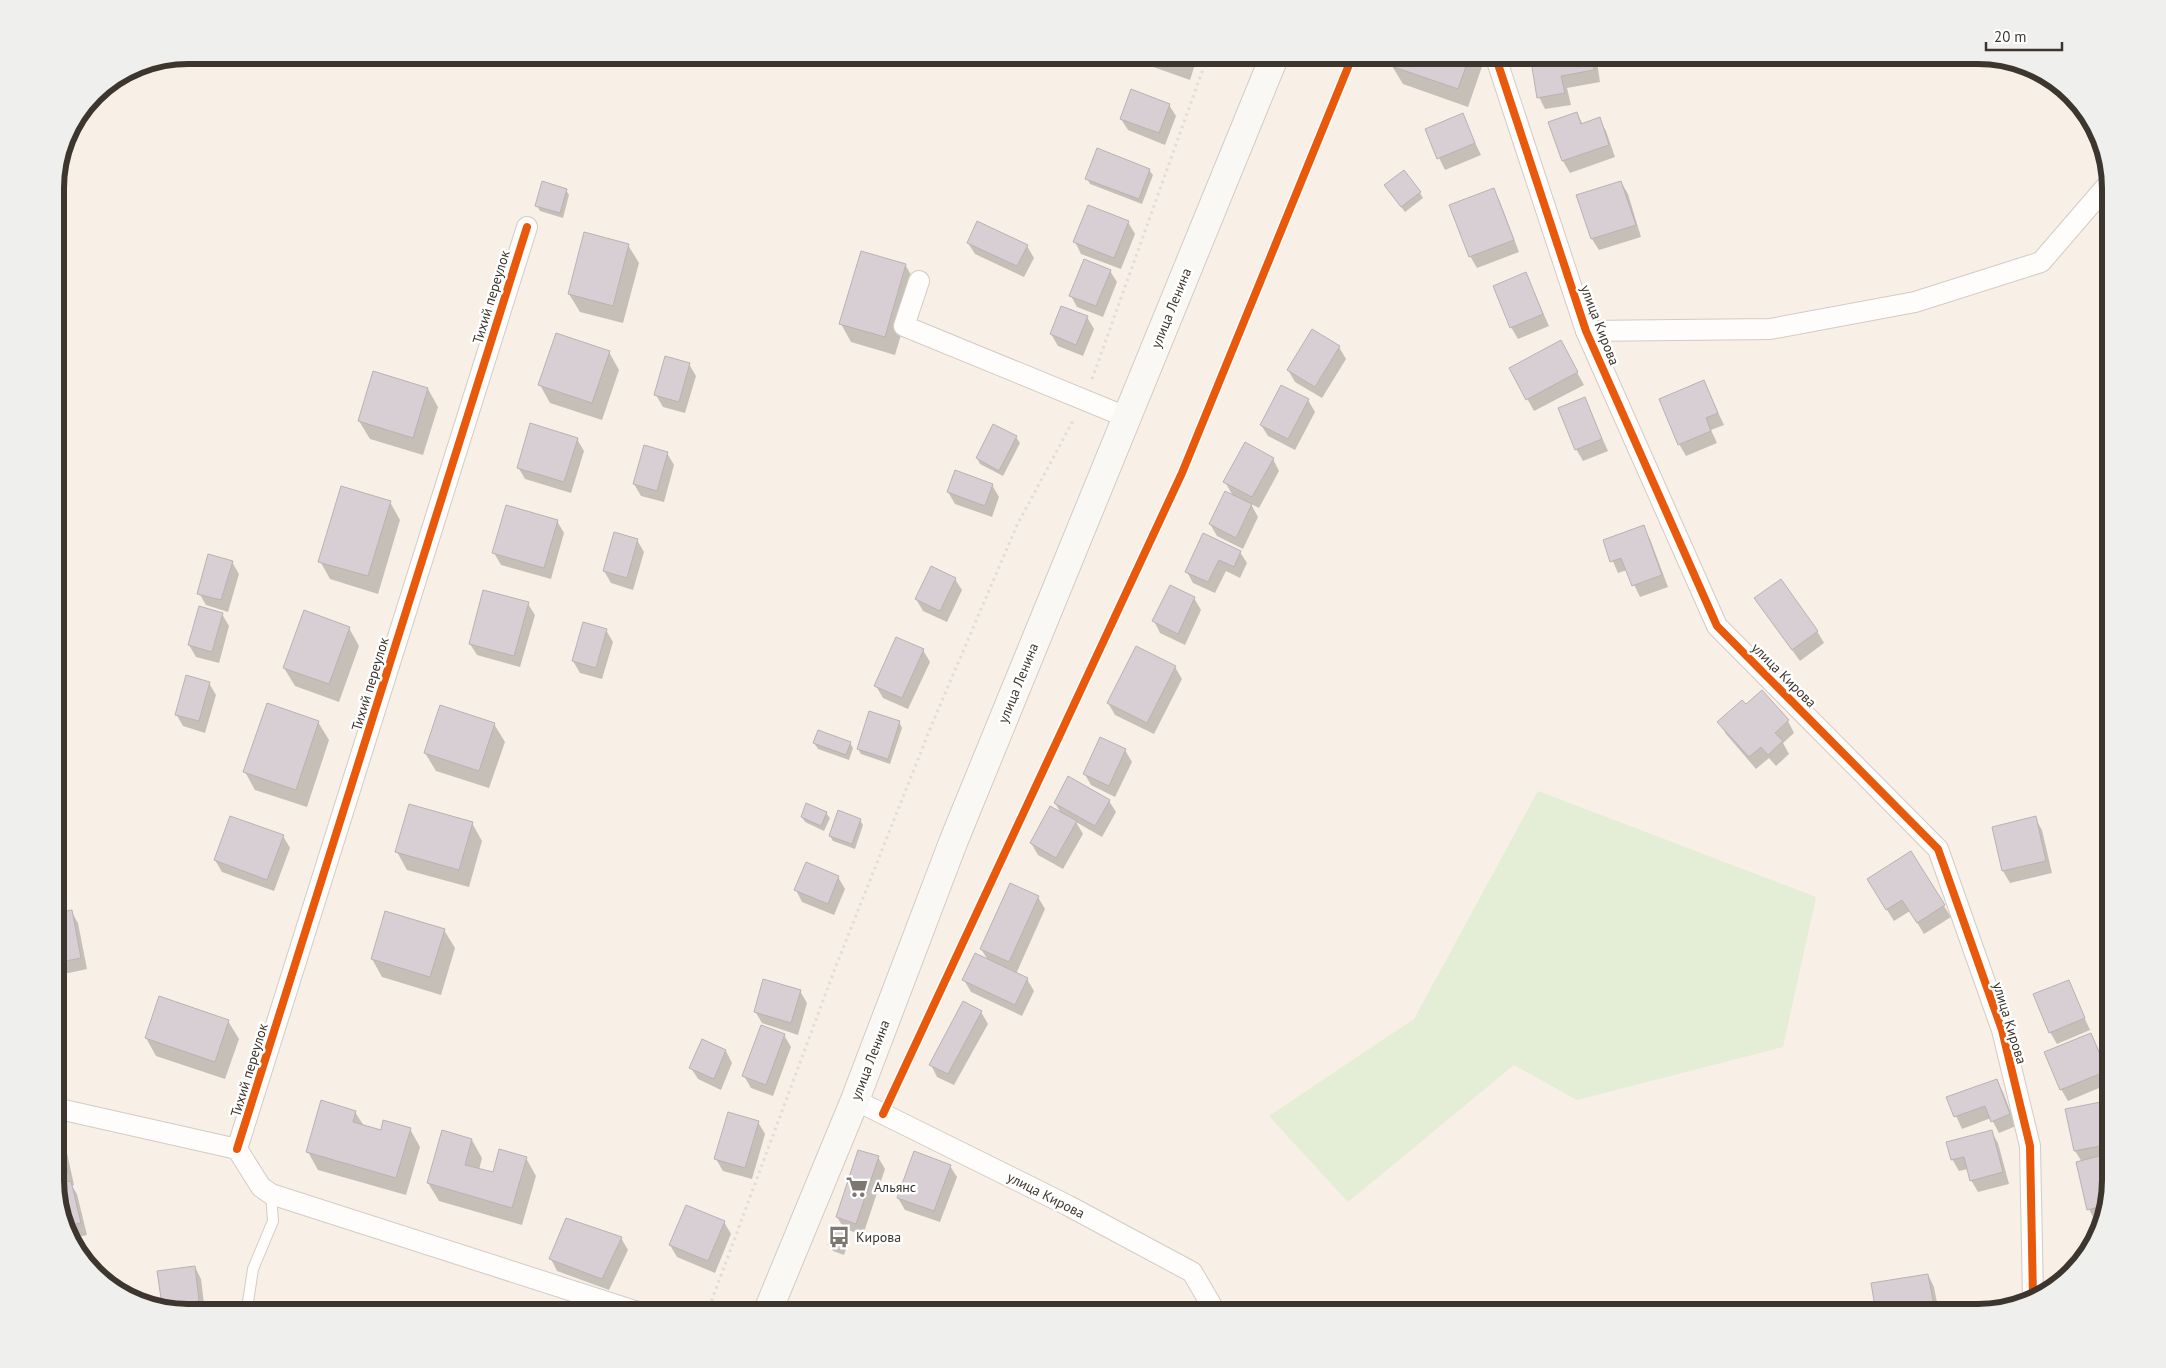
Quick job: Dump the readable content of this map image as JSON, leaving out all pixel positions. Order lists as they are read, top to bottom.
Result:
{
  "streets": {
    "main road": ["улица Ленина"],
    "street": ["Тихий переулок", "улица Кирова"]
  },
  "crossings": [
    ["улица Ленина", "улица Кирова"]
  ],
  "places": {
    "supermarket": ["Альянс"],
    "bus stop": ["Кирова"]
  },
  "scale_bar": "20 m"
}
